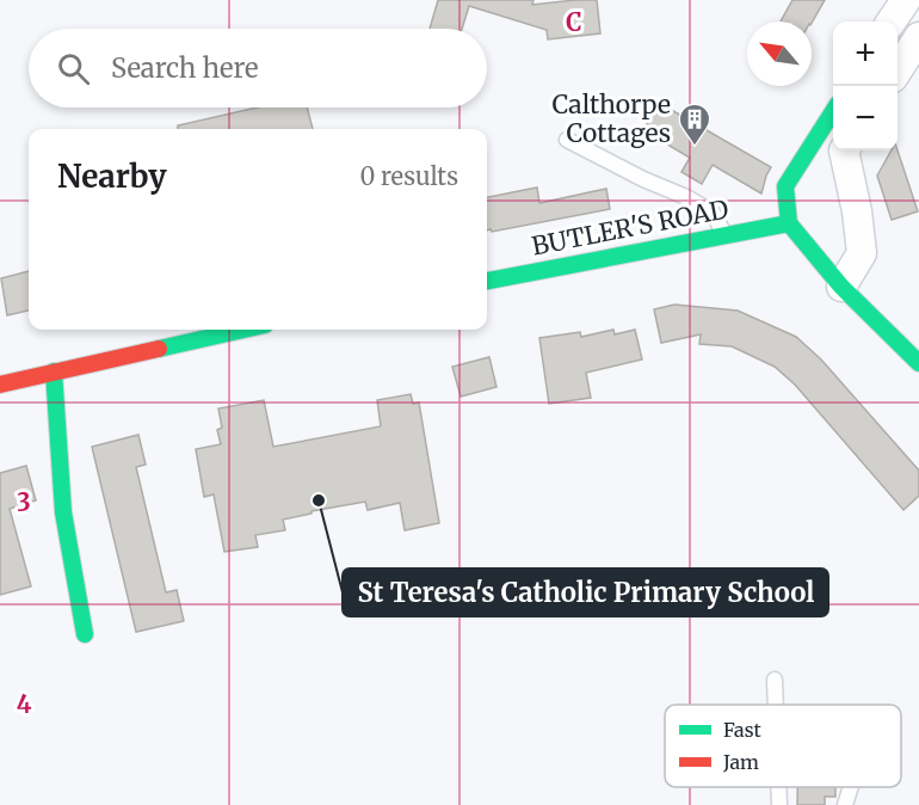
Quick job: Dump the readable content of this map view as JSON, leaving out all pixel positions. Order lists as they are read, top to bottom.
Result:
{
  "streets": {
    "street": ["BUTLER'S ROAD"]
  },
  "places": {
    "building": ["Calthorpe Cottages"],
    "other": ["St Teresa's Catholic Primary School"]
  },
  "legend": ["Fast", "Jam"],
  "north": "top left",
  "page": {
    "map_buttons": ["+", "−"],
    "search": "Search here",
    "heading": ["Nearby", "0 results"]
  },
  "grid": {
    "columns": ["C"],
    "rows": ["3", "4"]
  }
}
